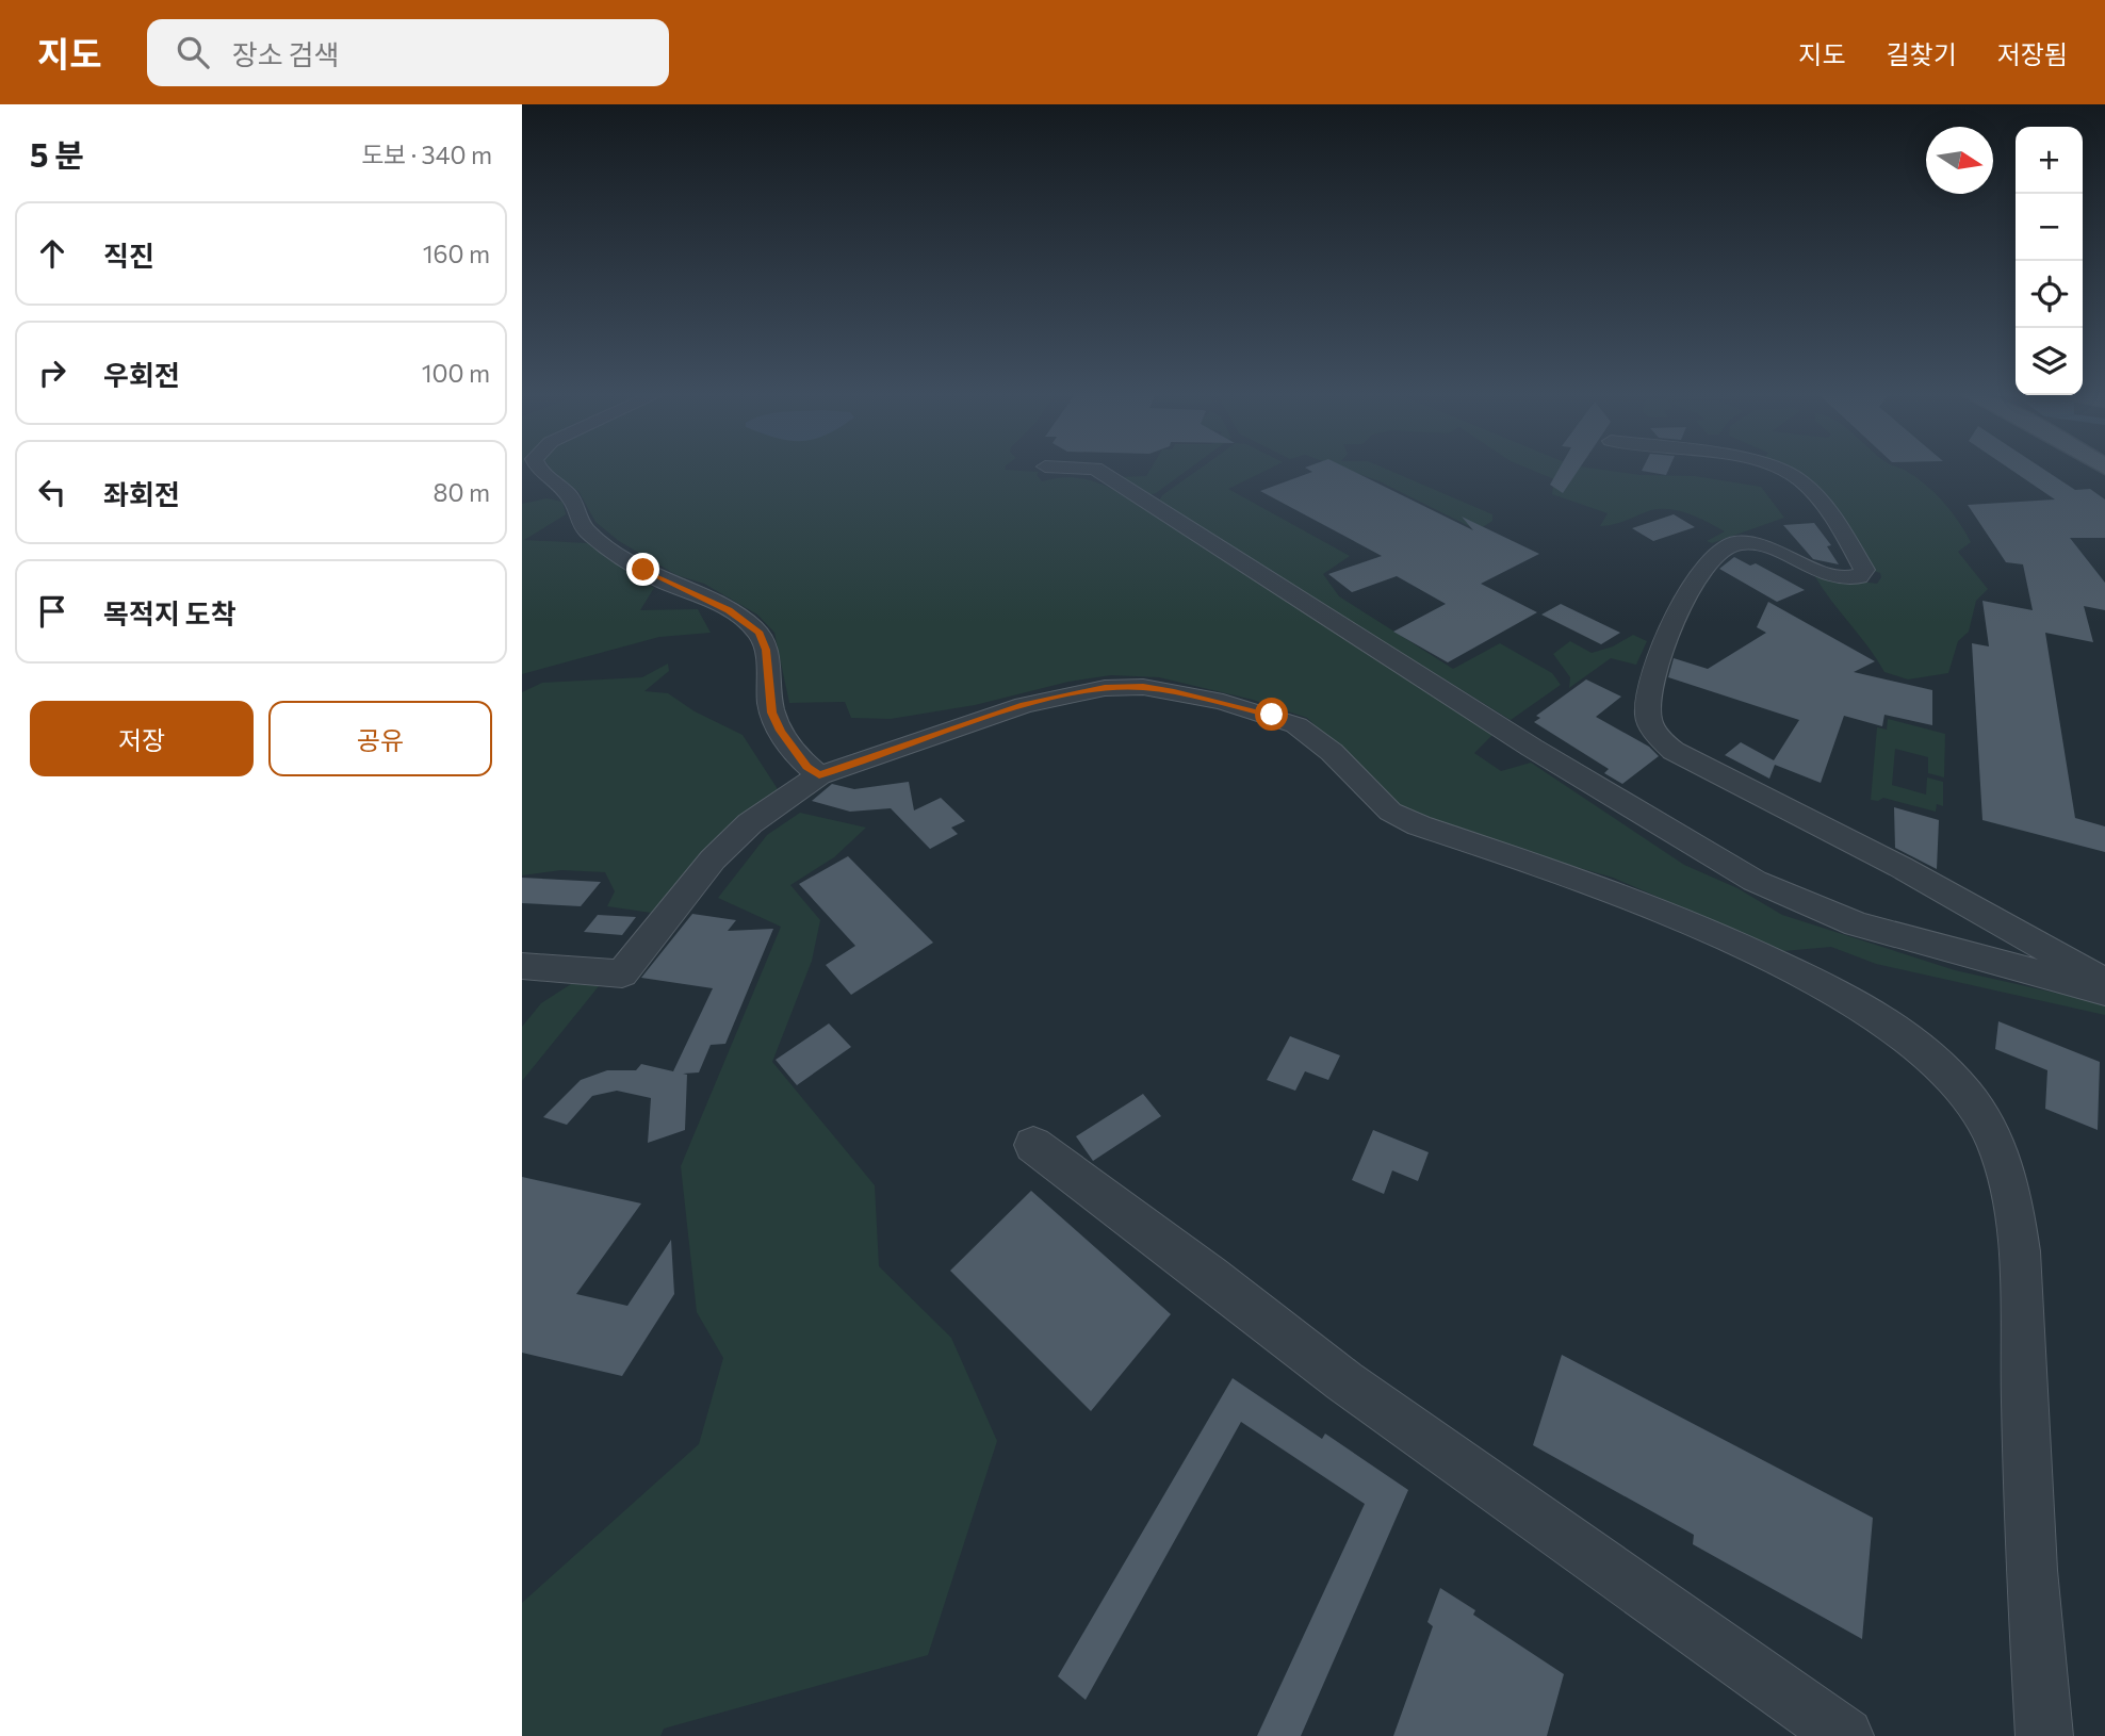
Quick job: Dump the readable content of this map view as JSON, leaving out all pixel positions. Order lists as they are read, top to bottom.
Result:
{
  "north": "right",
  "page": {
    "header": "지도",
    "search": "장소 검색",
    "nav": ["지도", "길찾기", "저장됨"],
    "heading": ["5 분", "도보 · 340 m"],
    "map_buttons": ["+", "−"],
    "list": [
      ["직진", "160 m"],
      ["우회전", "100 m"],
      ["좌회전", "80 m"],
      "목적지 도착"
    ],
    "buttons": ["저장", "공유"]
  }
}
